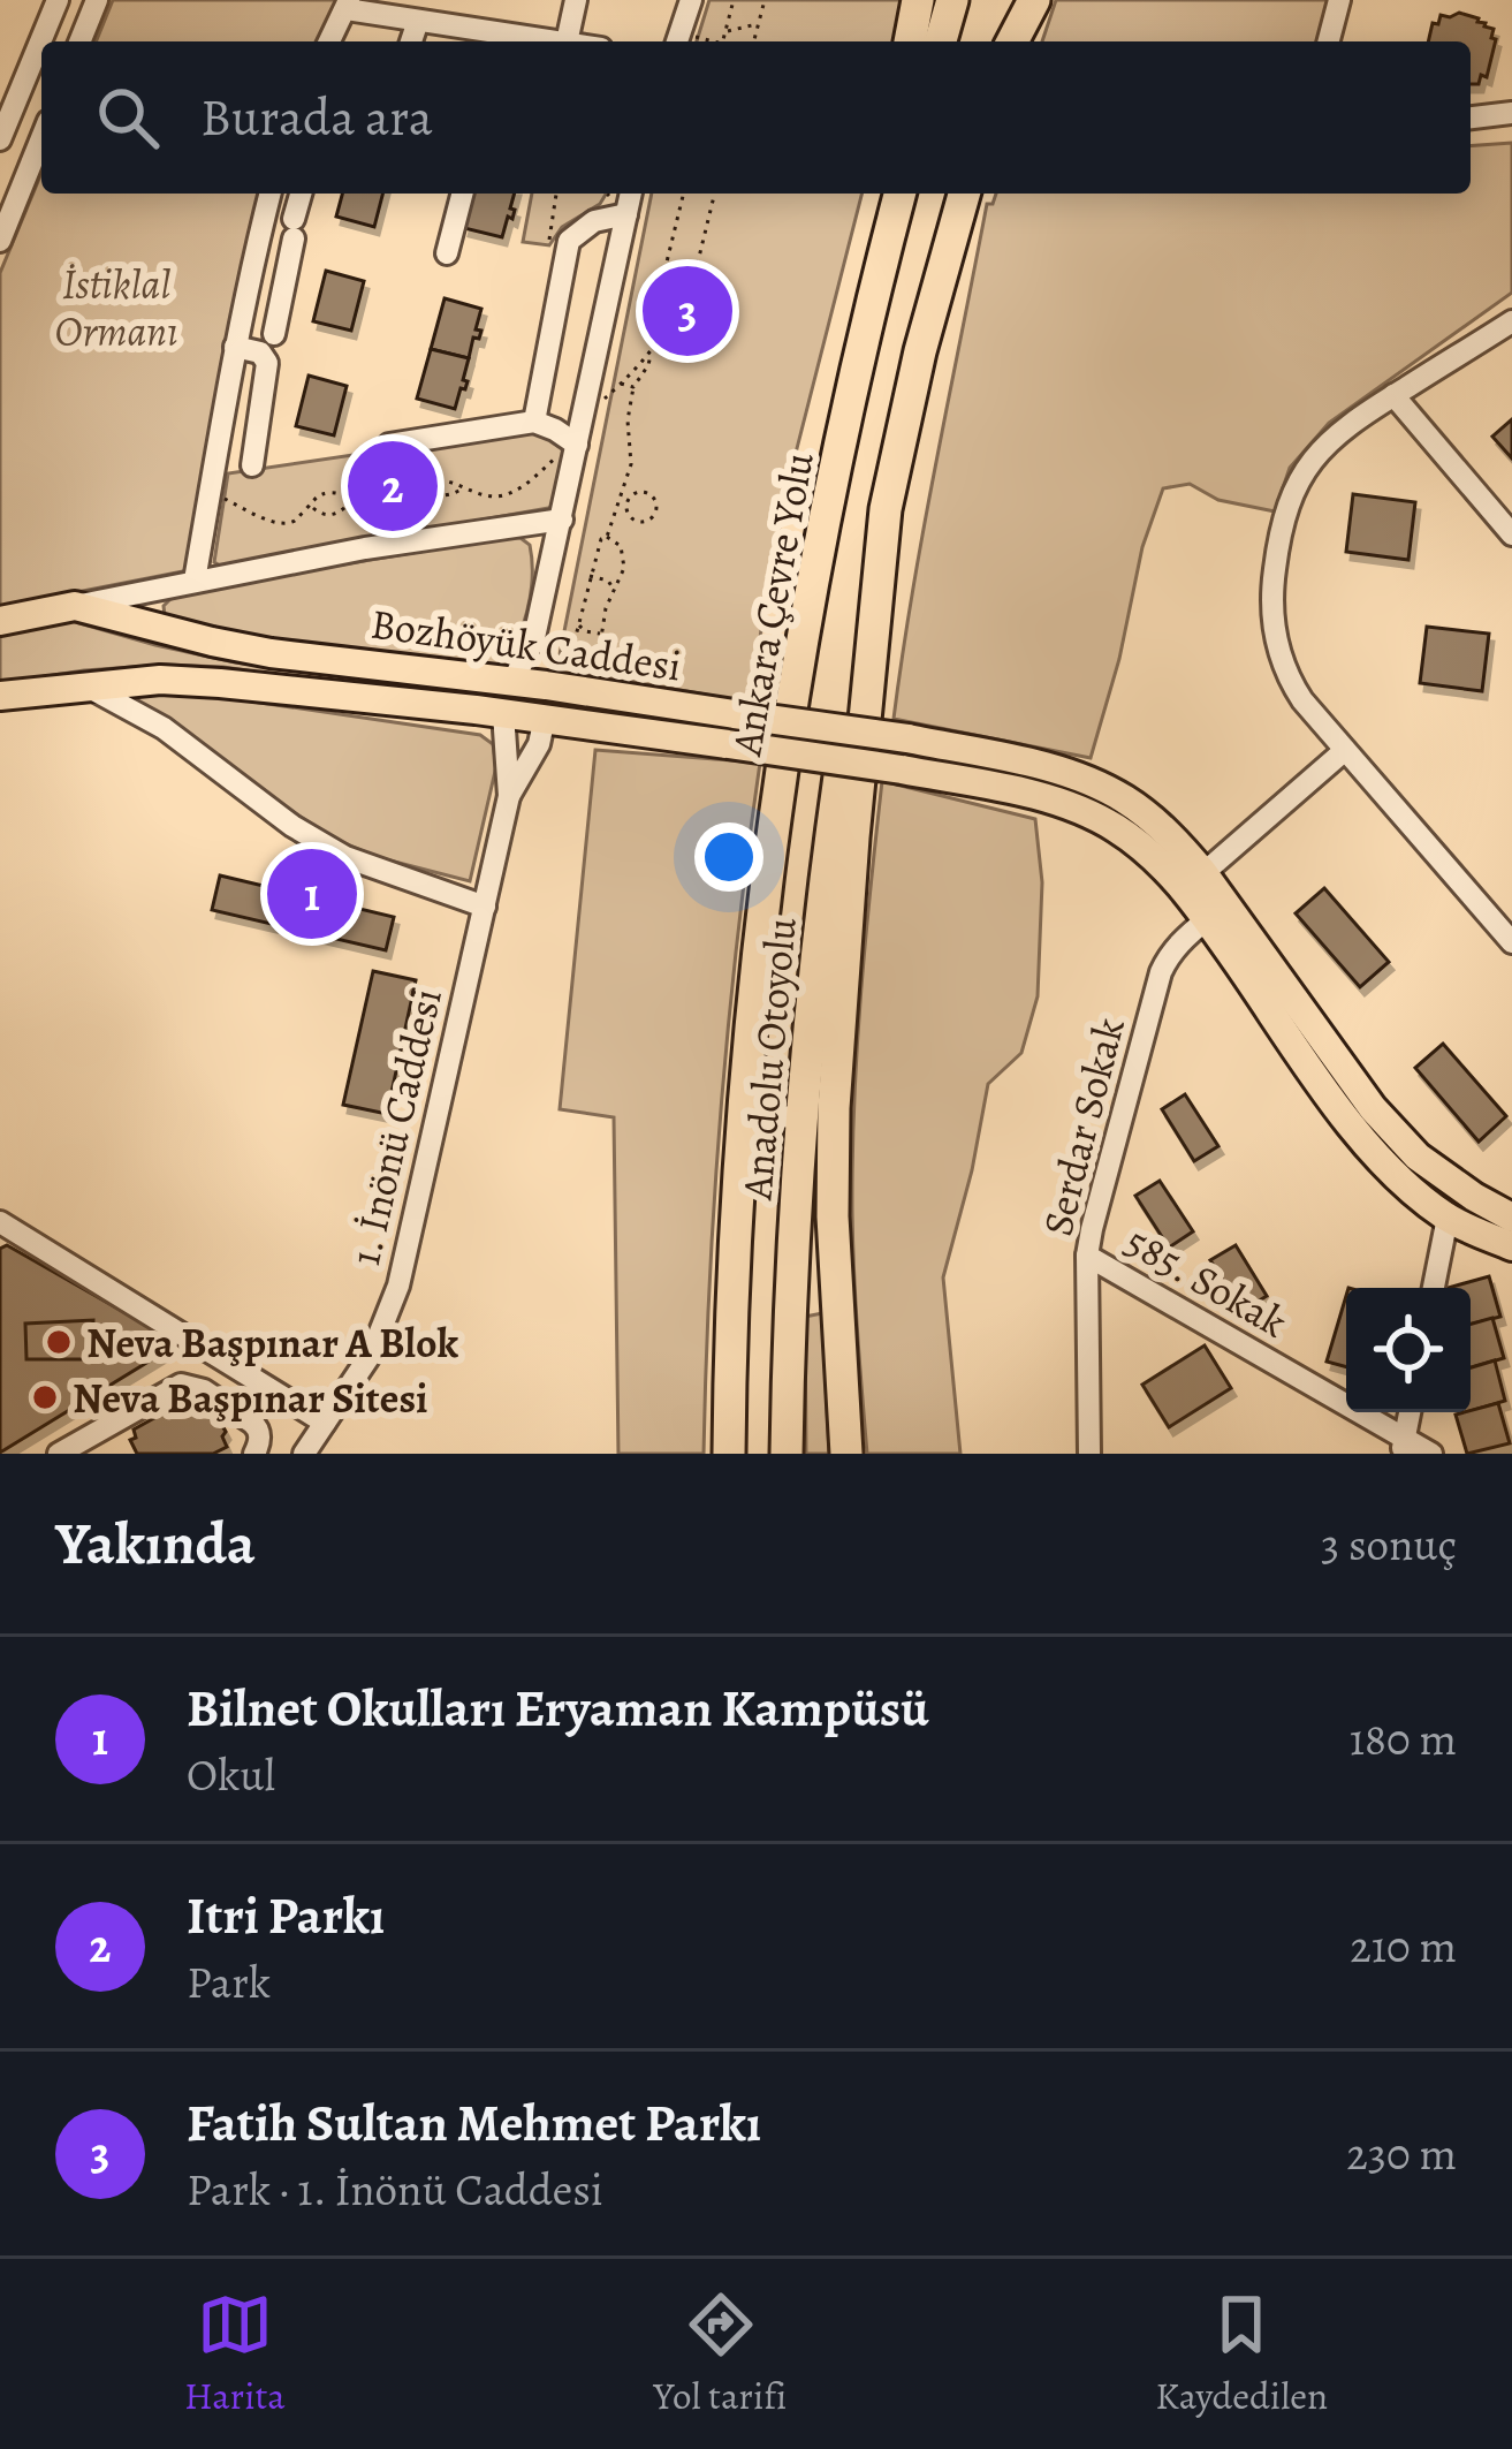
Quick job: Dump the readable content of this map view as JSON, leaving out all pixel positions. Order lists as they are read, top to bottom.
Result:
{
  "streets": {
    "highway": ["Ankara Çevre Yolu", "Anadolu Otoyolu"],
    "main road": ["Bozhöyük Caddesi"],
    "street": ["1. İnönü Caddesi", "Serdar Sokak", "585. Sokak"]
  },
  "crossings": [
    ["Bozhöyük Caddesi", "Serdar Sokak"],
    ["Serdar Sokak", "585. Sokak"]
  ],
  "parks": ["İstiklal Ormanı"],
  "places": ["Neva Başpınar A Blok", "Neva Başpınar Sitesi"],
  "page": {
    "search": "Burada ara",
    "pins": ["3", "2", "1"],
    "heading": ["Yakında", "3 sonuç"],
    "list": [
      {
        "mark": "1",
        "name": "Bilnet Okulları Eryaman Kampüsü",
        "note": "Okul",
        "value": "180 m"
      },
      {
        "mark": "2",
        "name": "Itri Parkı",
        "note": "Park",
        "value": "210 m"
      },
      {
        "mark": "3",
        "name": "Fatih Sultan Mehmet Parkı",
        "note": "Park · 1. İnönü Caddesi",
        "value": "230 m"
      }
    ],
    "nav": ["Harita", "Yol tarifi", "Kaydedilen"]
  }
}
